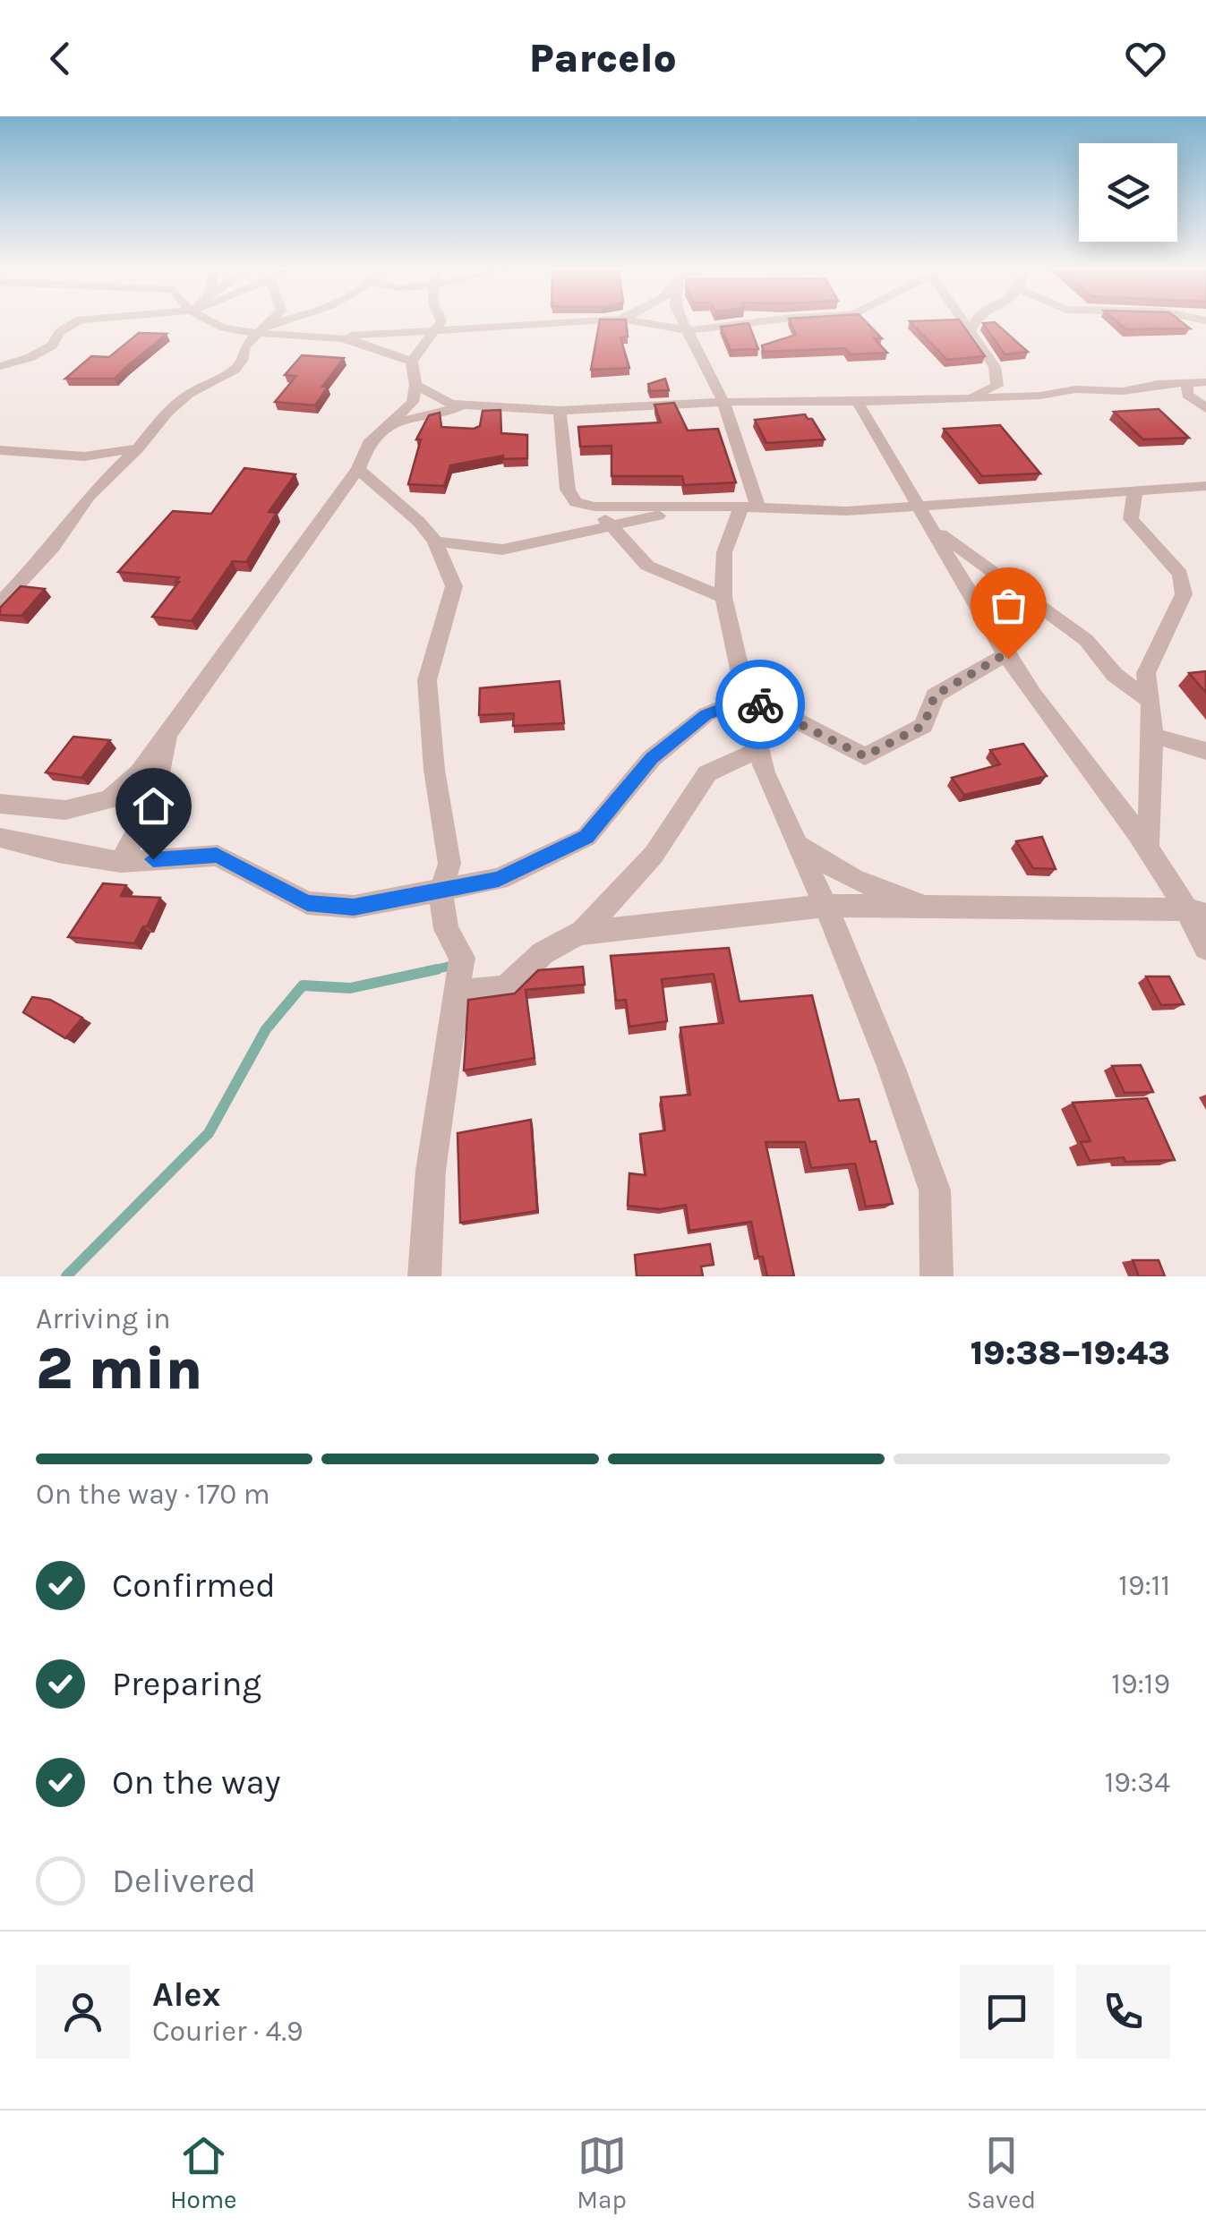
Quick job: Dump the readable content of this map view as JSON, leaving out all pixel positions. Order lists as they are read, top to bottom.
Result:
{
  "page": {
    "header": "Parcelo",
    "heading": ["2 min", "Arriving in", "19:38–19:43"],
    "panel": ["Alex", "Courier · 4.9"],
    "bar": "On the way · 170 m",
    "list": [
      ["Confirmed", "19:11"],
      ["Preparing", "19:19"],
      ["On the way", "19:34"],
      "Delivered"
    ],
    "tabs": ["Home", "Map", "Saved"]
  }
}
